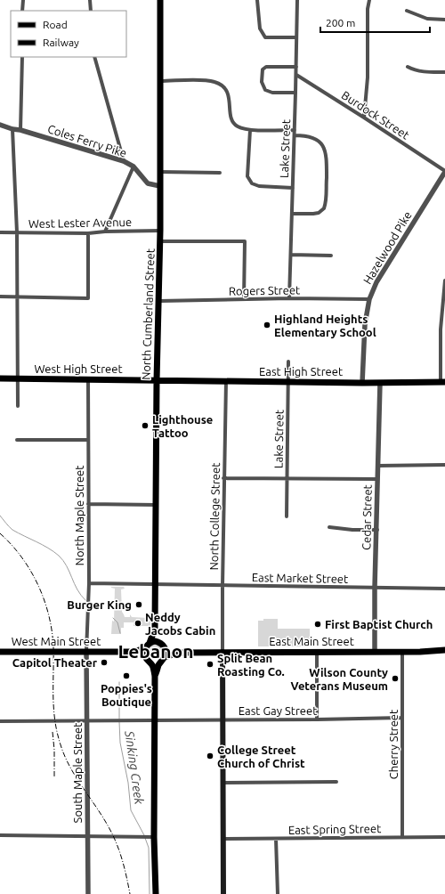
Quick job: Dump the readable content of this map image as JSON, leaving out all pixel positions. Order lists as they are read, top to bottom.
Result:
{
  "streets": {
    "main road": [
      "North Cumberland Street",
      "West High Street",
      "East High Street",
      "West Main Street",
      "East Main Street"
    ],
    "street": [
      "Burdock Street",
      "Coles Ferry Pike",
      "Lake Street",
      "West Lester Avenue",
      "Hazelwood Pike",
      "Rogers Street",
      "North Maple Street",
      "North College Street",
      "Cedar Street",
      "East Market Street",
      "East Gay Street",
      "Cherry Street",
      "South Maple Street",
      "East Spring Street"
    ]
  },
  "crossings": [
    ["Burdock Street", "Lake Street"],
    ["Burdock Street", "Hazelwood Pike"],
    ["Coles Ferry Pike", "North Cumberland Street"],
    ["Lake Street", "Rogers Street"],
    ["Lake Street", "East High Street"],
    ["West Lester Avenue", "North Cumberland Street"],
    ["Hazelwood Pike", "Rogers Street"],
    ["Hazelwood Pike", "East High Street"],
    ["Rogers Street", "North Cumberland Street"],
    ["North Cumberland Street", "West High Street"],
    ["North Cumberland Street", "East High Street"],
    ["North Cumberland Street", "East Market Street"],
    ["North Cumberland Street", "West Main Street"],
    ["North Cumberland Street", "East Main Street"],
    ["West High Street", "East High Street"],
    ["West High Street", "North Maple Street"],
    ["East High Street", "North College Street"],
    ["East High Street", "Cedar Street"],
    ["North Maple Street", "East Market Street"],
    ["North Maple Street", "West Main Street"],
    ["North Maple Street", "South Maple Street"],
    ["North College Street", "East Market Street"],
    ["North College Street", "East Main Street"],
    ["Cedar Street", "East Market Street"],
    ["Cedar Street", "East Main Street"],
    ["West Main Street", "East Main Street"],
    ["West Main Street", "South Maple Street"],
    ["East Main Street", "Cherry Street"],
    ["East Gay Street", "Cherry Street"],
    ["East Gay Street", "South Maple Street"],
    ["Cherry Street", "East Spring Street"]
  ],
  "districts": ["Lebanon"],
  "water": ["Sinking Creek"],
  "places": [
    "Highland Heights Elementary School",
    "Lighthouse Tattoo",
    "Burger King",
    "Neddy Jacobs Cabin",
    "First Baptist Church",
    "Capitol Theater",
    "Split Bean Roasting Co.",
    "Poppies's Boutique",
    "Wilson County Veterans Museum",
    "College Street Church of Christ"
  ],
  "legend": ["Road", "Railway"],
  "scale_bar": "200 m"
}
